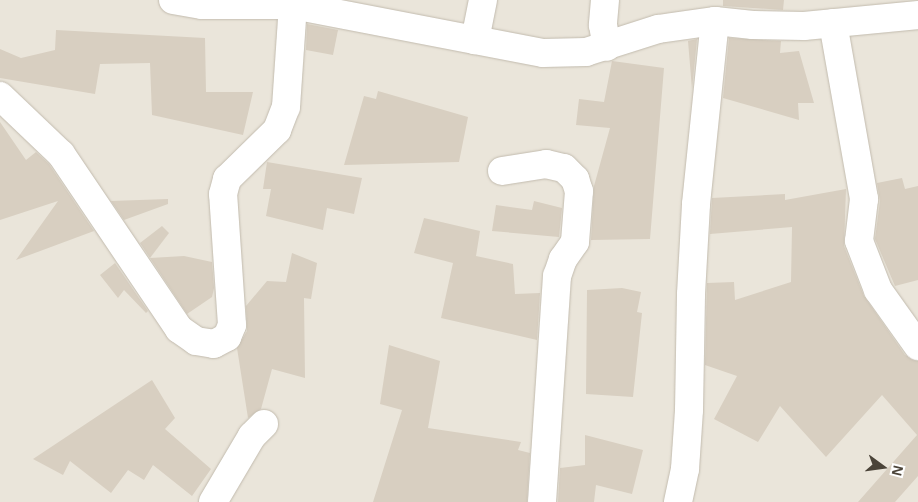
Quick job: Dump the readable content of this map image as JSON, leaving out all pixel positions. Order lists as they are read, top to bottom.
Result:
{
  "north": "right"
}
